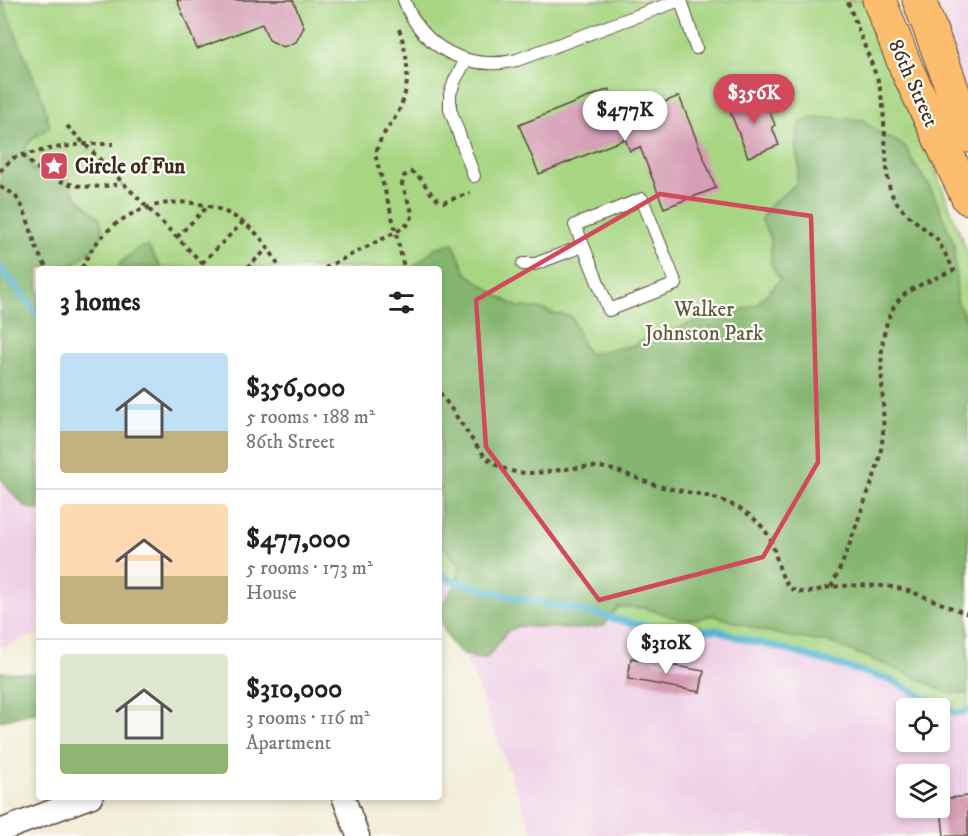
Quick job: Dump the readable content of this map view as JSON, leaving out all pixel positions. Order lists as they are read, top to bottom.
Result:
{
  "streets": {
    "main road": ["86th Street"]
  },
  "parks": ["Walker Johnston Park"],
  "places": {
    "place": ["Circle of Fun"]
  },
  "page": {
    "price": ["$356K", "$477K", "$310K"],
    "heading": "3 homes",
    "list": [
      {
        "name": "$356,000",
        "note": "5 rooms · 188 m² · 86th Street"
      },
      {
        "name": "$477,000",
        "note": "5 rooms · 173 m² · House"
      },
      {
        "name": "$310,000",
        "note": "3 rooms · 116 m² · Apartment"
      }
    ]
  }
}
